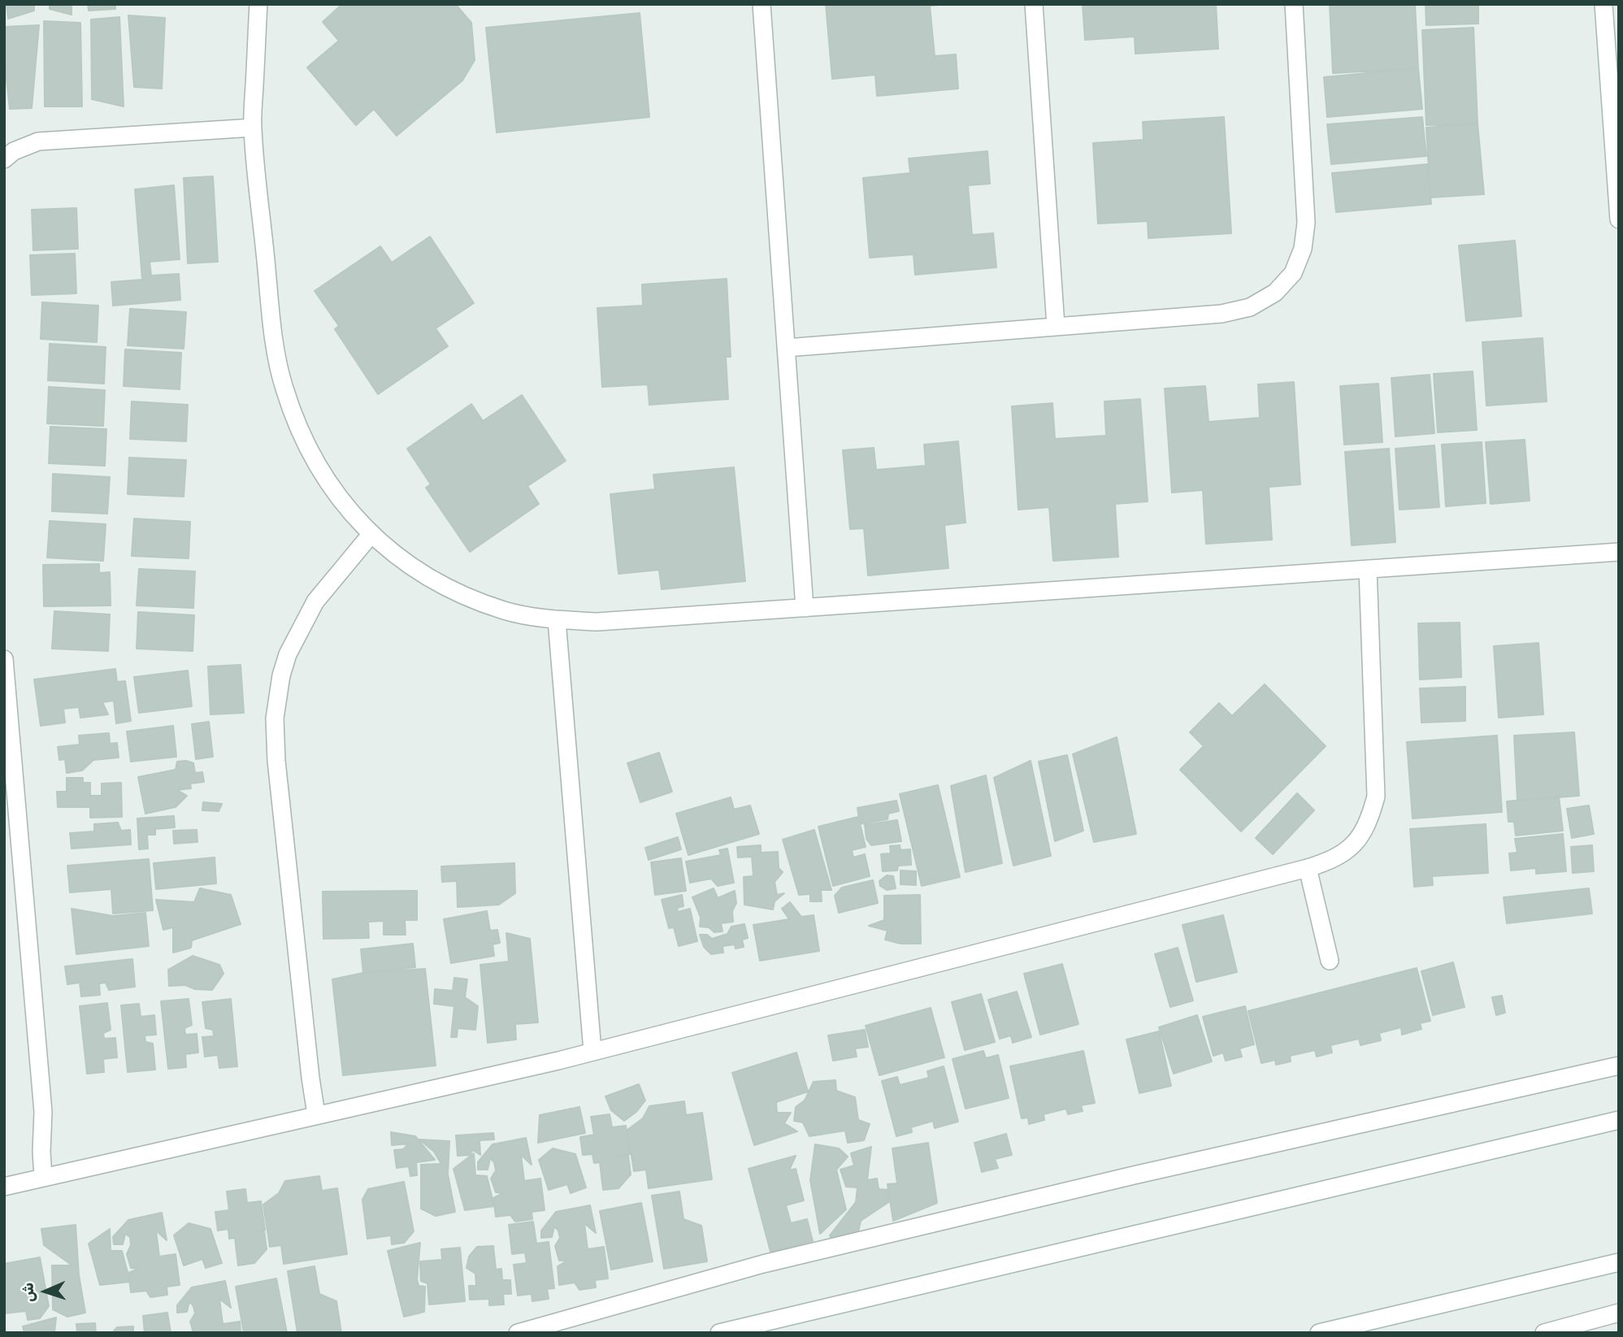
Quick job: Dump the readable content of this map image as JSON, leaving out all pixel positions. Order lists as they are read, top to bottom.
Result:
{
  "north": "left"
}
